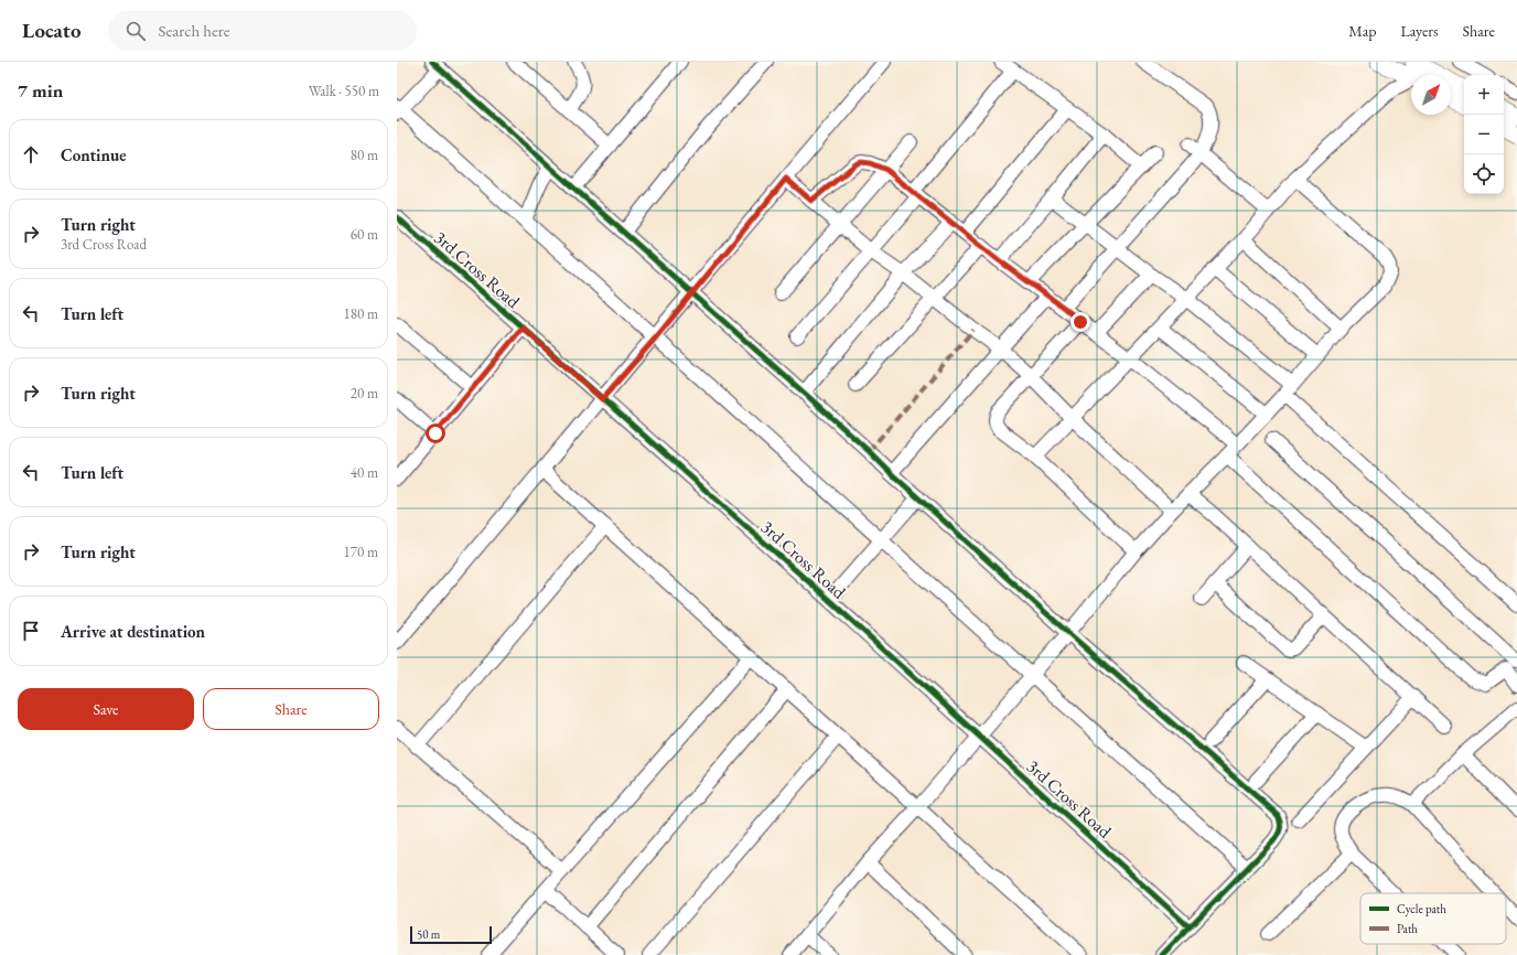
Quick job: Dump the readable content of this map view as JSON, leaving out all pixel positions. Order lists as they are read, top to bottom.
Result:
{
  "streets": {
    "street": ["3rd Cross Road"]
  },
  "legend": ["Cycle path", "Path"],
  "scale_bar": "50 m",
  "north": "top right",
  "page": {
    "header": "Locato",
    "search": "Search here",
    "nav": ["Map", "Layers", "Share"],
    "heading": ["7 min", "Walk · 550 m"],
    "map_buttons": ["+", "−"],
    "list": [
      ["Continue", "80 m"],
      ["Turn right", "3rd Cross Road", "60 m"],
      ["Turn left", "180 m"],
      ["Turn right", "20 m"],
      ["Turn left", "40 m"],
      ["Turn right", "170 m"],
      "Arrive at destination"
    ],
    "buttons": ["Save", "Share"],
    "scale": "50 m"
  }
}
